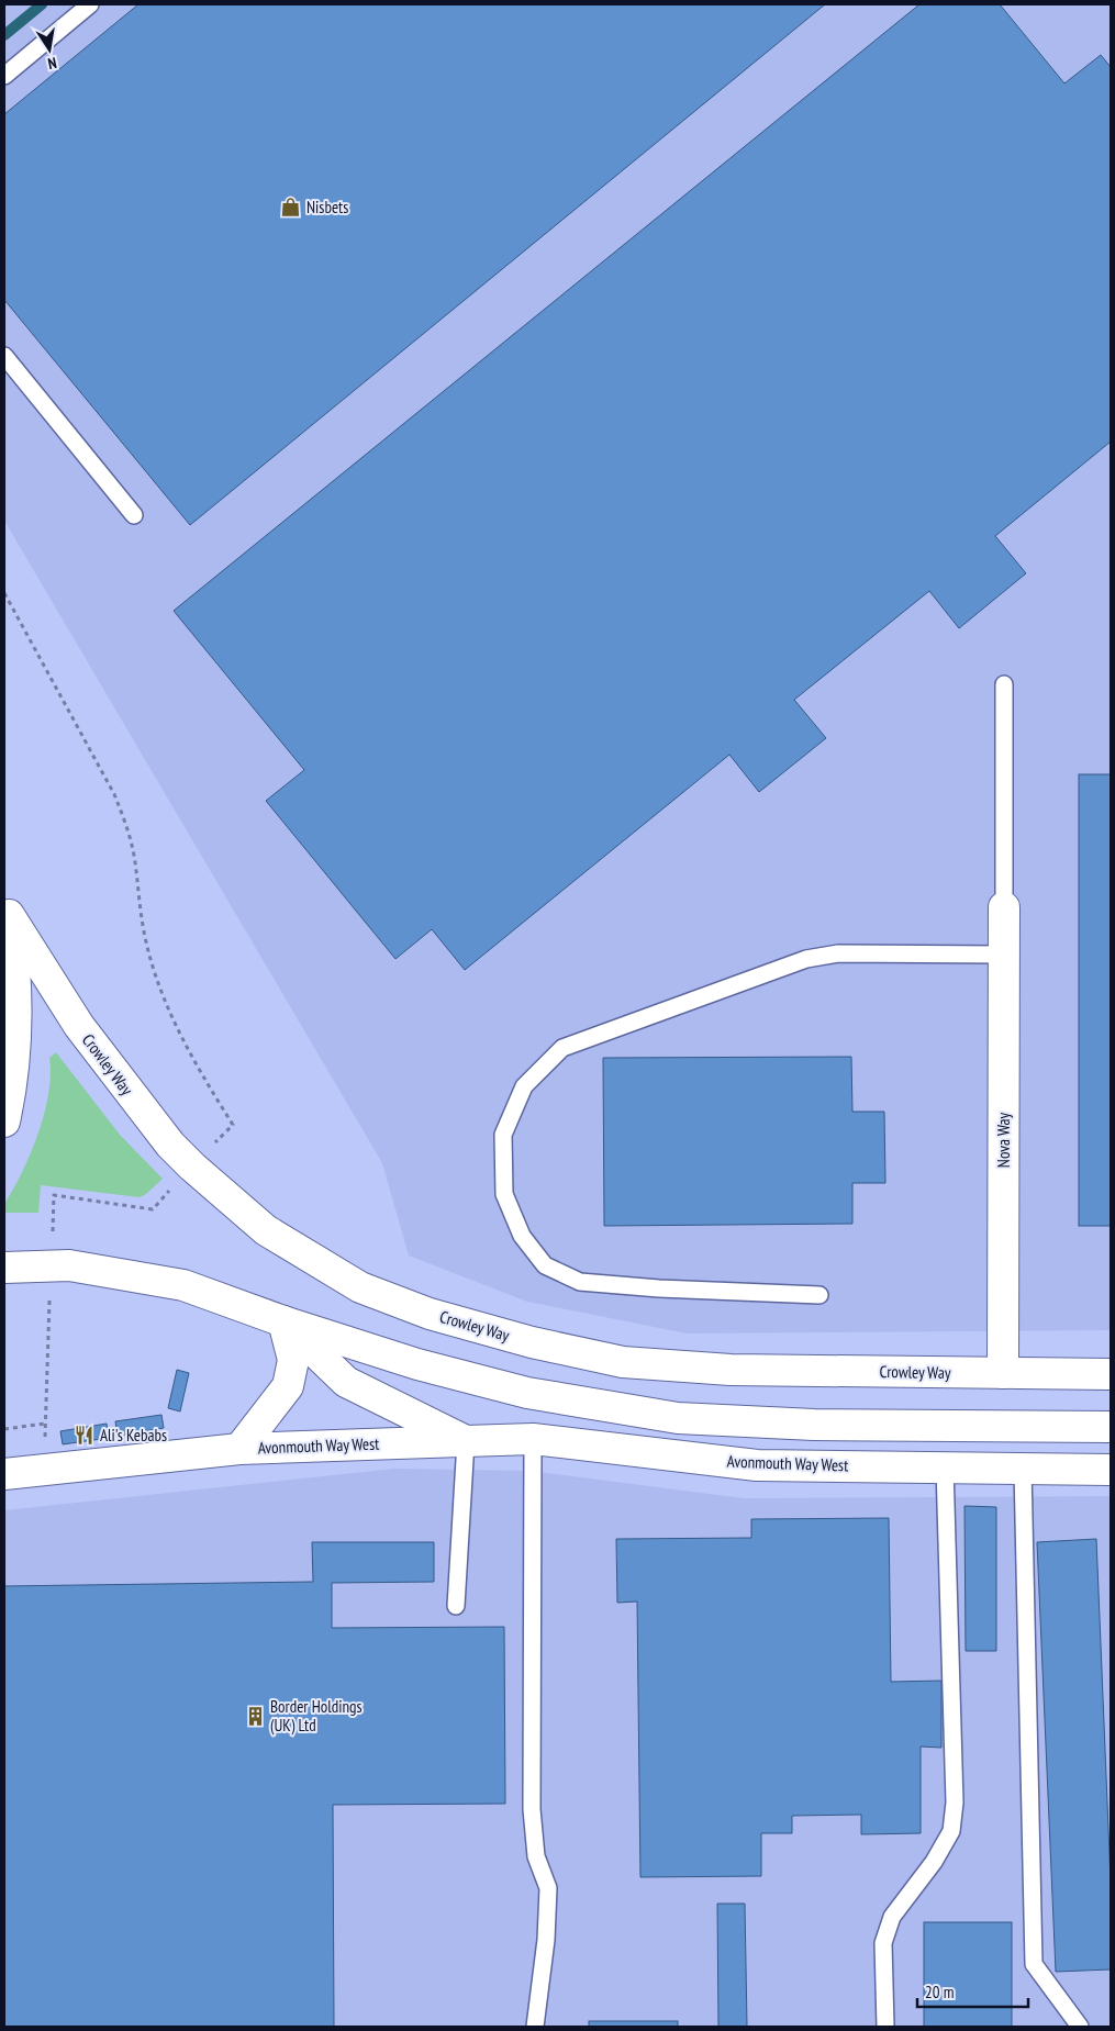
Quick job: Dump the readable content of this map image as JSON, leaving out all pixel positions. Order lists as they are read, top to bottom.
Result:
{
  "streets": {
    "main road": ["Crowley Way", "Nova Way", "Avonmouth Way West"]
  },
  "crossings": [
    ["Crowley Way", "Nova Way"]
  ],
  "places": {
    "shop": ["Nisbets"],
    "restaurant": ["Ali's Kebabs"],
    "building": ["Border Holdings (UK) Ltd"]
  },
  "scale_bar": "20 m",
  "north": "bottom"
}
